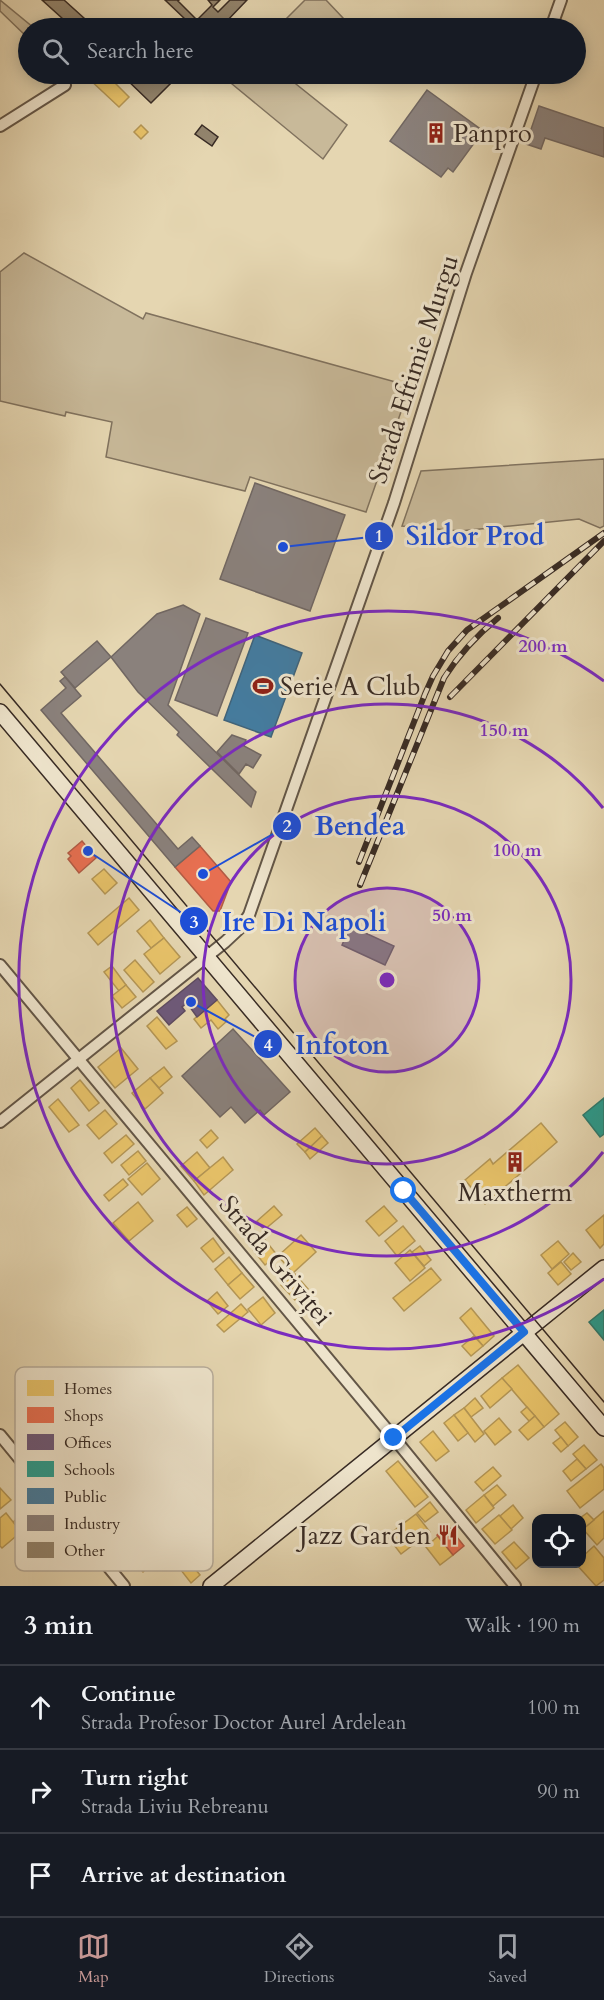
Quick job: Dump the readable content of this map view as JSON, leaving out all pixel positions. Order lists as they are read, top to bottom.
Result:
{
  "streets": {
    "street": ["Strada Eftimie Murgu", "Strada Griviței"]
  },
  "crossings": [
    ["Strada Eftimie Murgu", "Strada Griviței"]
  ],
  "places": {
    "building": ["Panpro", "Maxtherm"],
    "other": [
      "Sildor Prod",
      "Ire Di Napoli",
      "Bendea",
      "Infoton"
    ],
    "sports": ["Serie A Club"],
    "restaurant": ["Jazz Garden"]
  },
  "legend": [
    "Homes",
    "Shops",
    "Offices",
    "Schools",
    "Public",
    "Industry",
    "Other"
  ],
  "page": {
    "search": "Search here",
    "heading": ["3 min", "Walk · 190 m"],
    "list": [
      ["Continue", "Strada Profesor Doctor Aurel Ardelean", "100 m"],
      ["Turn right", "Strada Liviu Rebreanu", "90 m"],
      "Arrive at destination"
    ],
    "nav": ["Map", "Directions", "Saved"]
  },
  "rings": [
    "200 m",
    "150 m",
    "100 m",
    "50 m"
  ]
}
